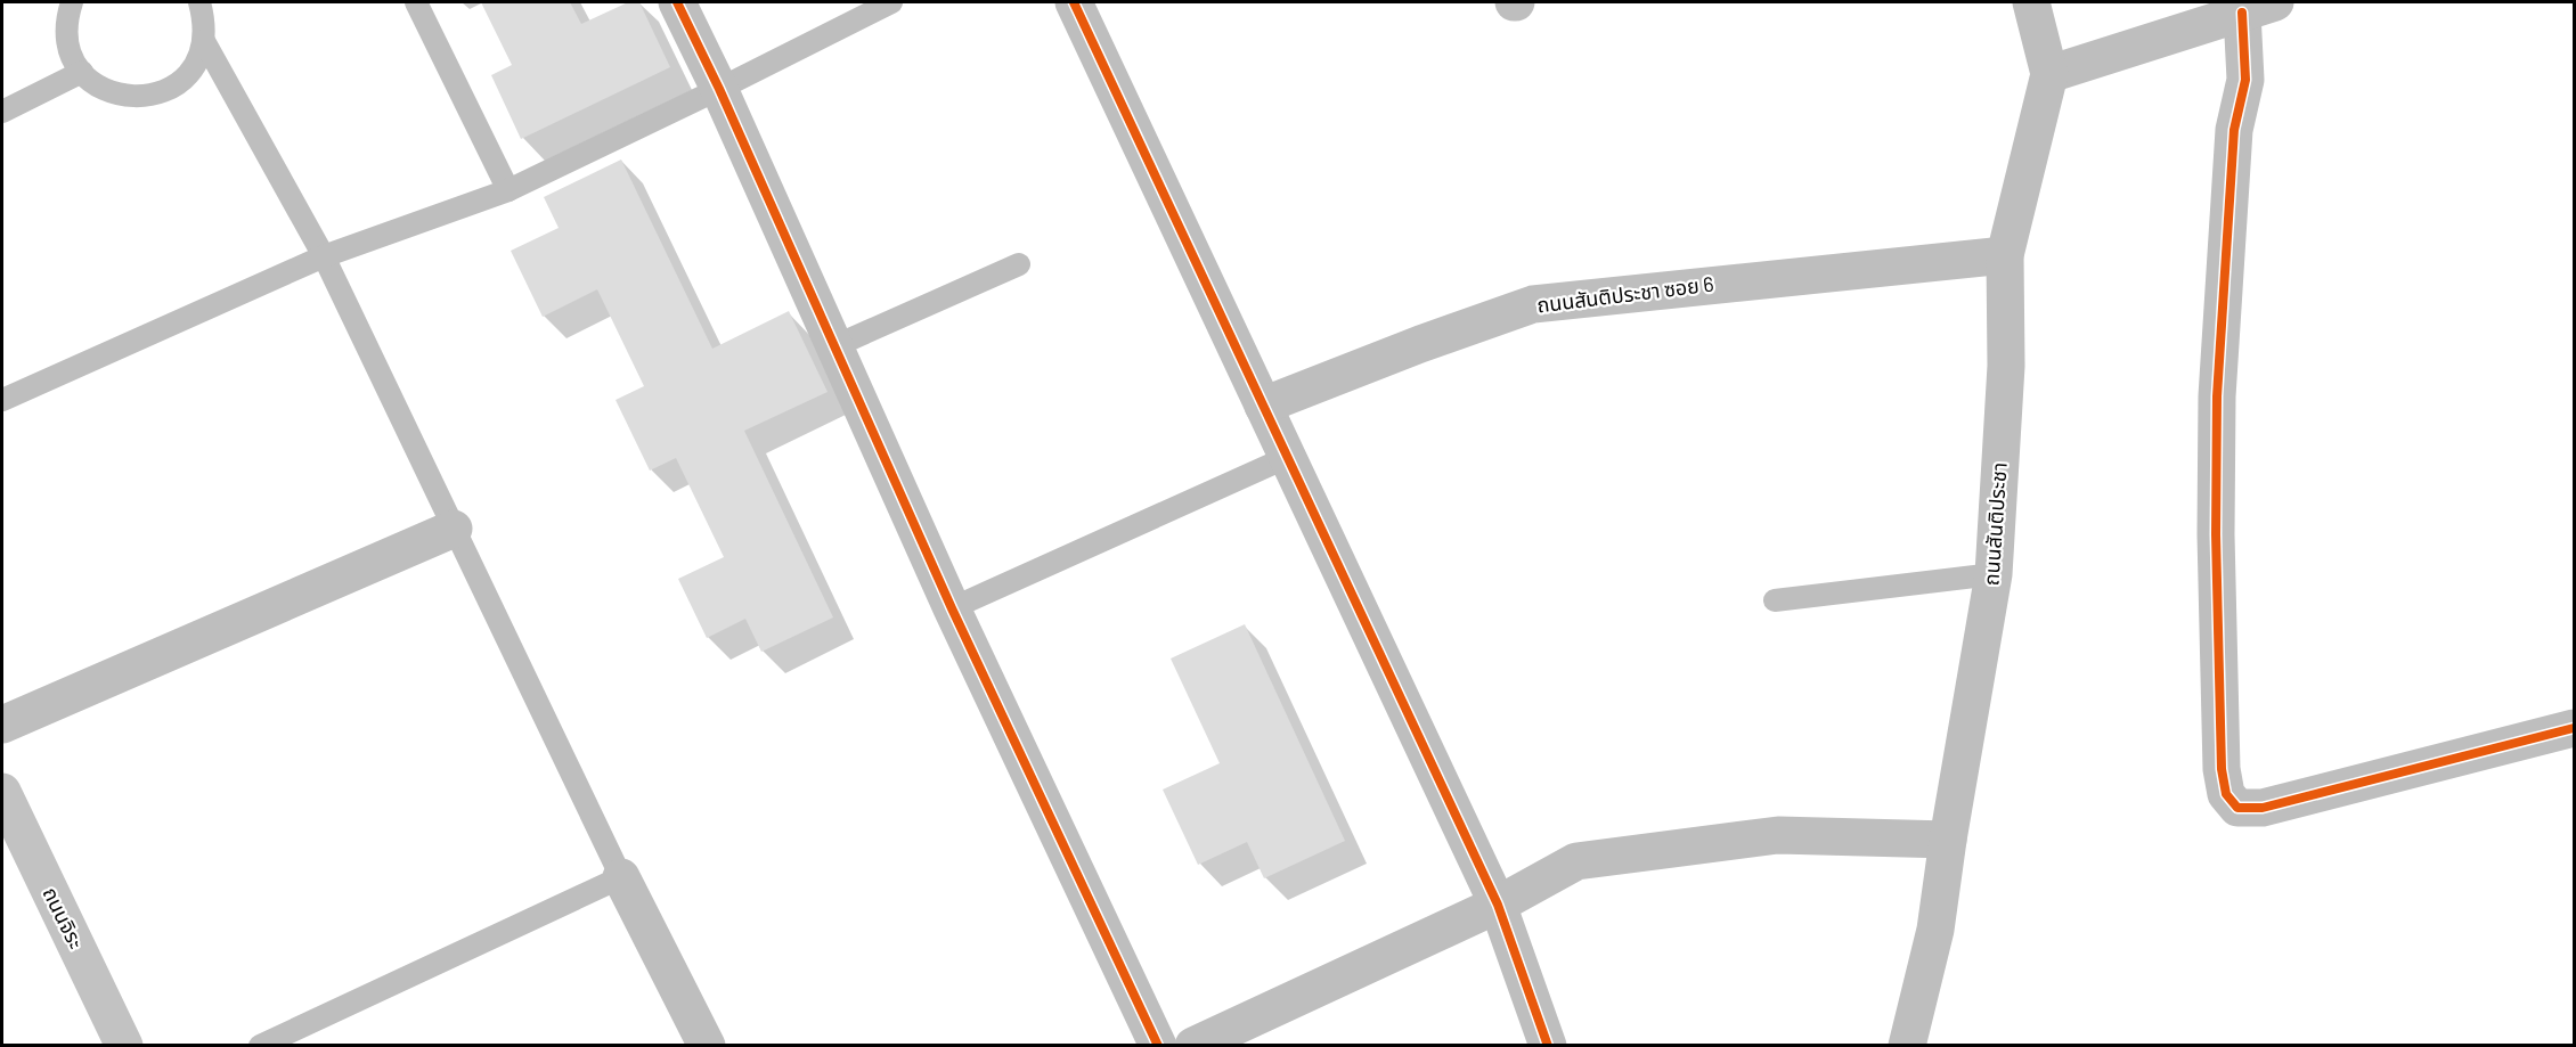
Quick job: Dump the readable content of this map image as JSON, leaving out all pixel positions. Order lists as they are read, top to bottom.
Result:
{
  "streets": {
    "main road": ["ถนนจิระ"],
    "street": ["ถนนสันติประชา ซอย 6", "ถนนสันติประชา"]
  },
  "crossings": [
    ["ถนนสันติประชา ซอย 6", "ถนนสันติประชา"]
  ]
}
